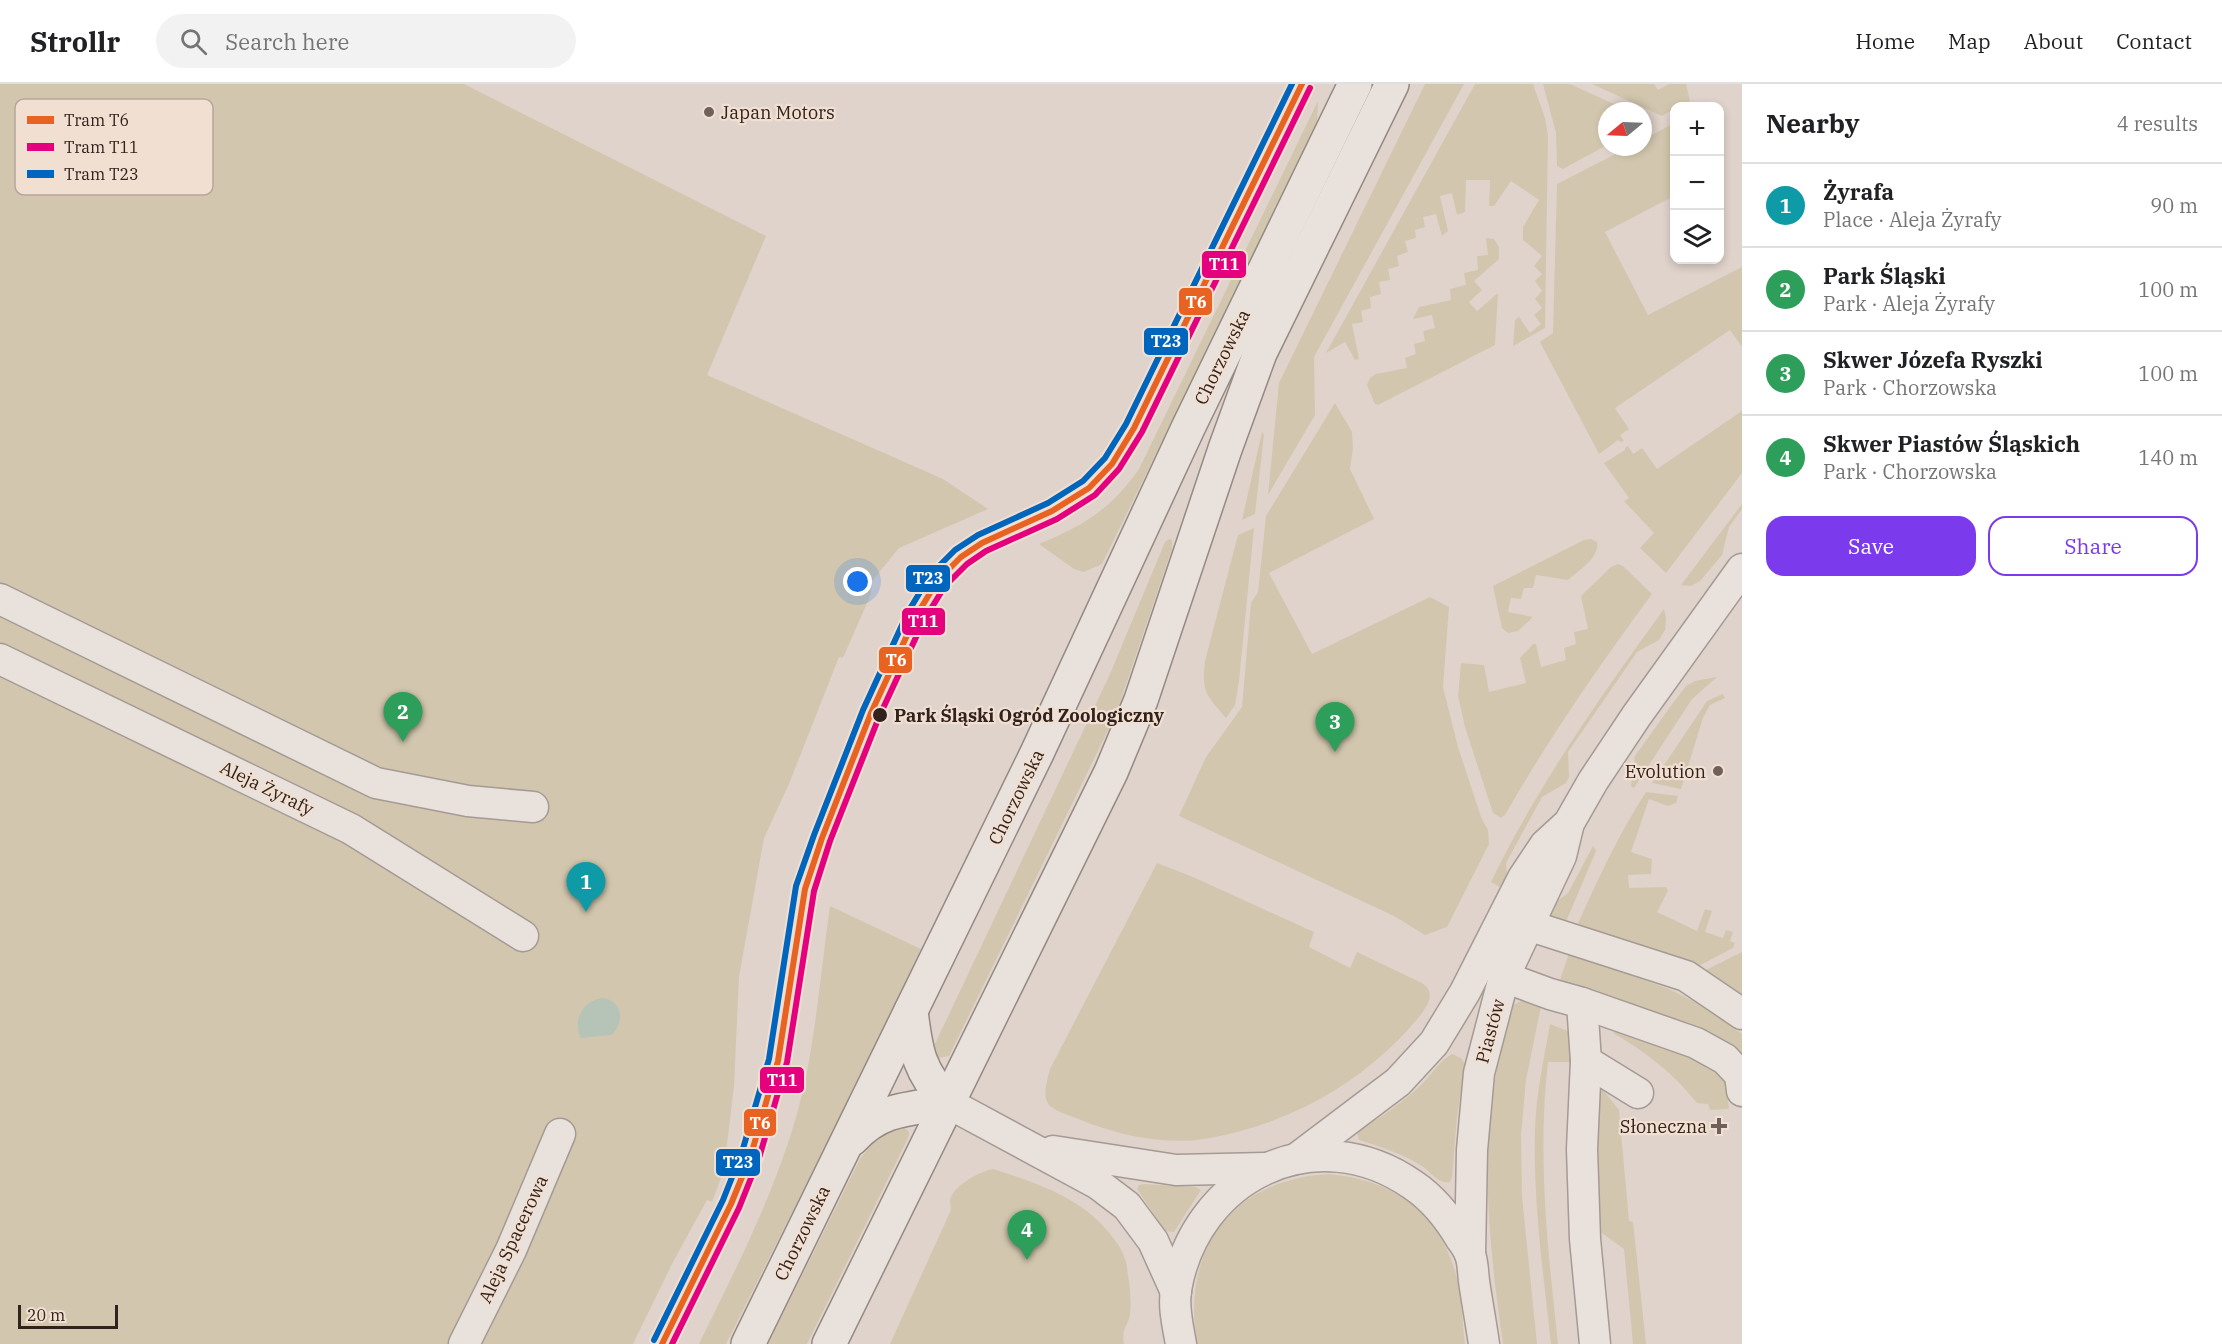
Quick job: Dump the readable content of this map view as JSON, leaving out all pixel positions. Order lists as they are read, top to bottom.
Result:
{
  "streets": {
    "main road": ["Chorzowska"],
    "street": ["Aleja Żyrafy", "Piastów", "Aleja Spacerowa"]
  },
  "places": {
    "other": ["Japan Motors", "Park Śląski Ogród Zoologiczny", "Evolution"],
    "health": ["Słoneczna"]
  },
  "lines": ["tram line T6", "tram line T23", "tram line T11"],
  "legend": ["Tram T6", "Tram T11", "Tram T23"],
  "scale_bar": "20 m",
  "north": "left",
  "page": {
    "header": "Strollr",
    "search": "Search here",
    "nav": [
      "Home",
      "Map",
      "About",
      "Contact"
    ],
    "heading": ["Nearby", "4 results"],
    "map_buttons": ["+", "−"],
    "list": [
      {
        "mark": "1",
        "name": "Żyrafa",
        "note": "Place · Aleja Żyrafy",
        "value": "90 m"
      },
      {
        "mark": "2",
        "name": "Park Śląski",
        "note": "Park · Aleja Żyrafy",
        "value": "100 m"
      },
      {
        "mark": "3",
        "name": "Skwer Józefa Ryszki",
        "note": "Park · Chorzowska",
        "value": "100 m"
      },
      {
        "mark": "4",
        "name": "Skwer Piastów Śląskich",
        "note": "Park · Chorzowska",
        "value": "140 m"
      }
    ],
    "buttons": ["Save", "Share"],
    "pins": [
      "2",
      "3",
      "1",
      "4"
    ],
    "scale": "20 m"
  }
}
